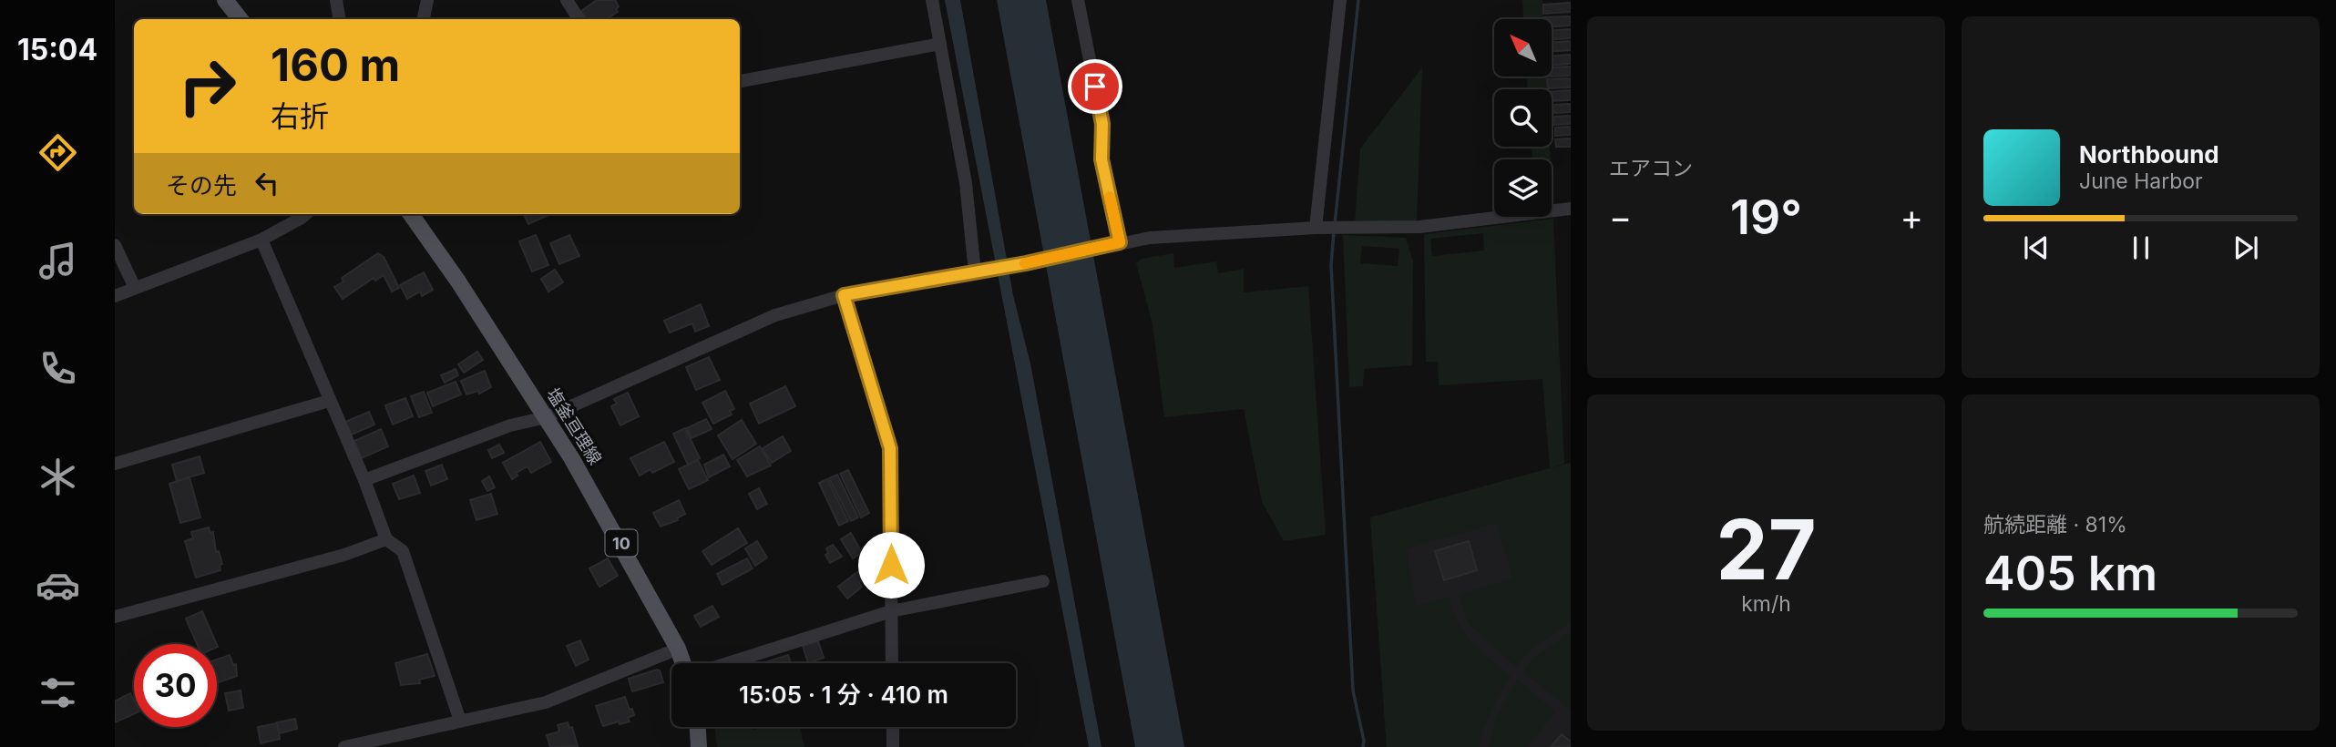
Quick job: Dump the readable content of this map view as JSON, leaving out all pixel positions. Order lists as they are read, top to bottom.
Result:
{
  "streets": {
    "main road": ["塩釜亘理線", "10"]
  },
  "north": "top left",
  "page": {
    "tabs": "15:04",
    "tile": [
      "エアコン",
      ["27", "km/h"],
      ["航続距離 · 81%", "405 km"]
    ],
    "turn": ["160 m", "右折"],
    "song": ["Northbound", "June Harbor"],
    "then": "その先",
    "heat": ["−", "19°", "+"],
    "limit": "30",
    "trip": "15:05 · 1 分 · 410 m"
  }
}
